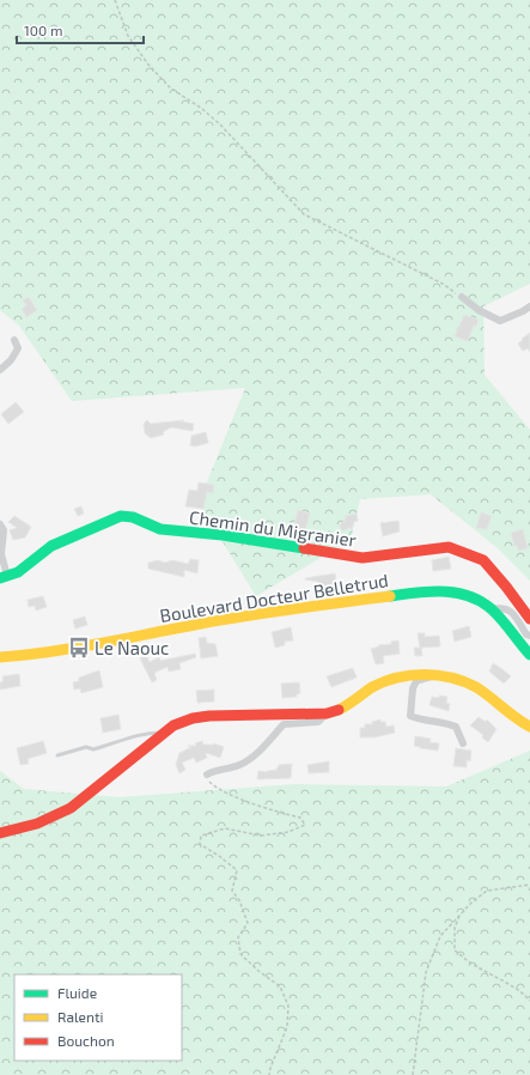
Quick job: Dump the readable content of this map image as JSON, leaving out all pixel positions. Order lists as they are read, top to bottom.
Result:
{
  "streets": {
    "street": ["Chemin du Migranier", "Boulevard Docteur Belletrud"]
  },
  "places": {
    "bus stop": ["Le Naouc"]
  },
  "legend": ["Fluide", "Ralenti", "Bouchon"],
  "scale_bar": "100 m"
}
